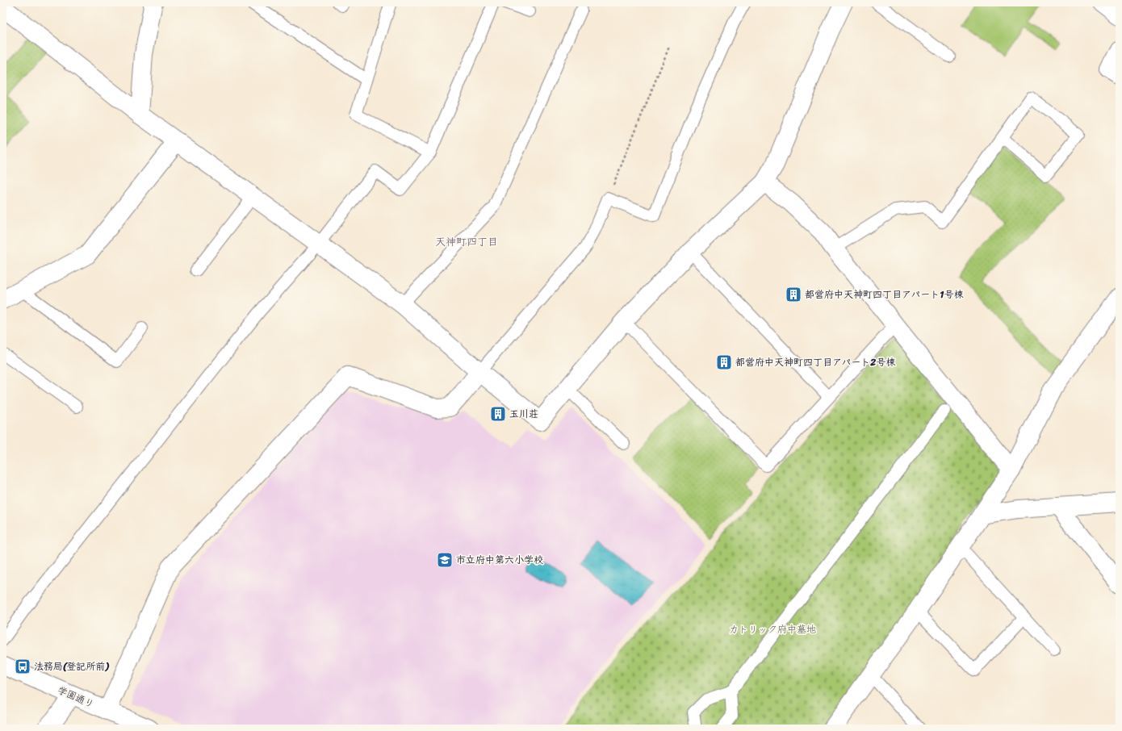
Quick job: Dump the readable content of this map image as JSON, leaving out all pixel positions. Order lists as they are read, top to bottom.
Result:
{
  "streets": {
    "street": ["学園通り"]
  },
  "districts": ["天神町四丁目"],
  "parks": ["カトリック府中墓地"],
  "places": {
    "building": ["都営府中天神町四丁目アパート1号棟", "都営府中天神町四丁目アパート2号棟", "玉川荘"],
    "school or university": ["市立府中第六小学校"],
    "bus stop": ["法務局(登記所前)"]
  }
}
